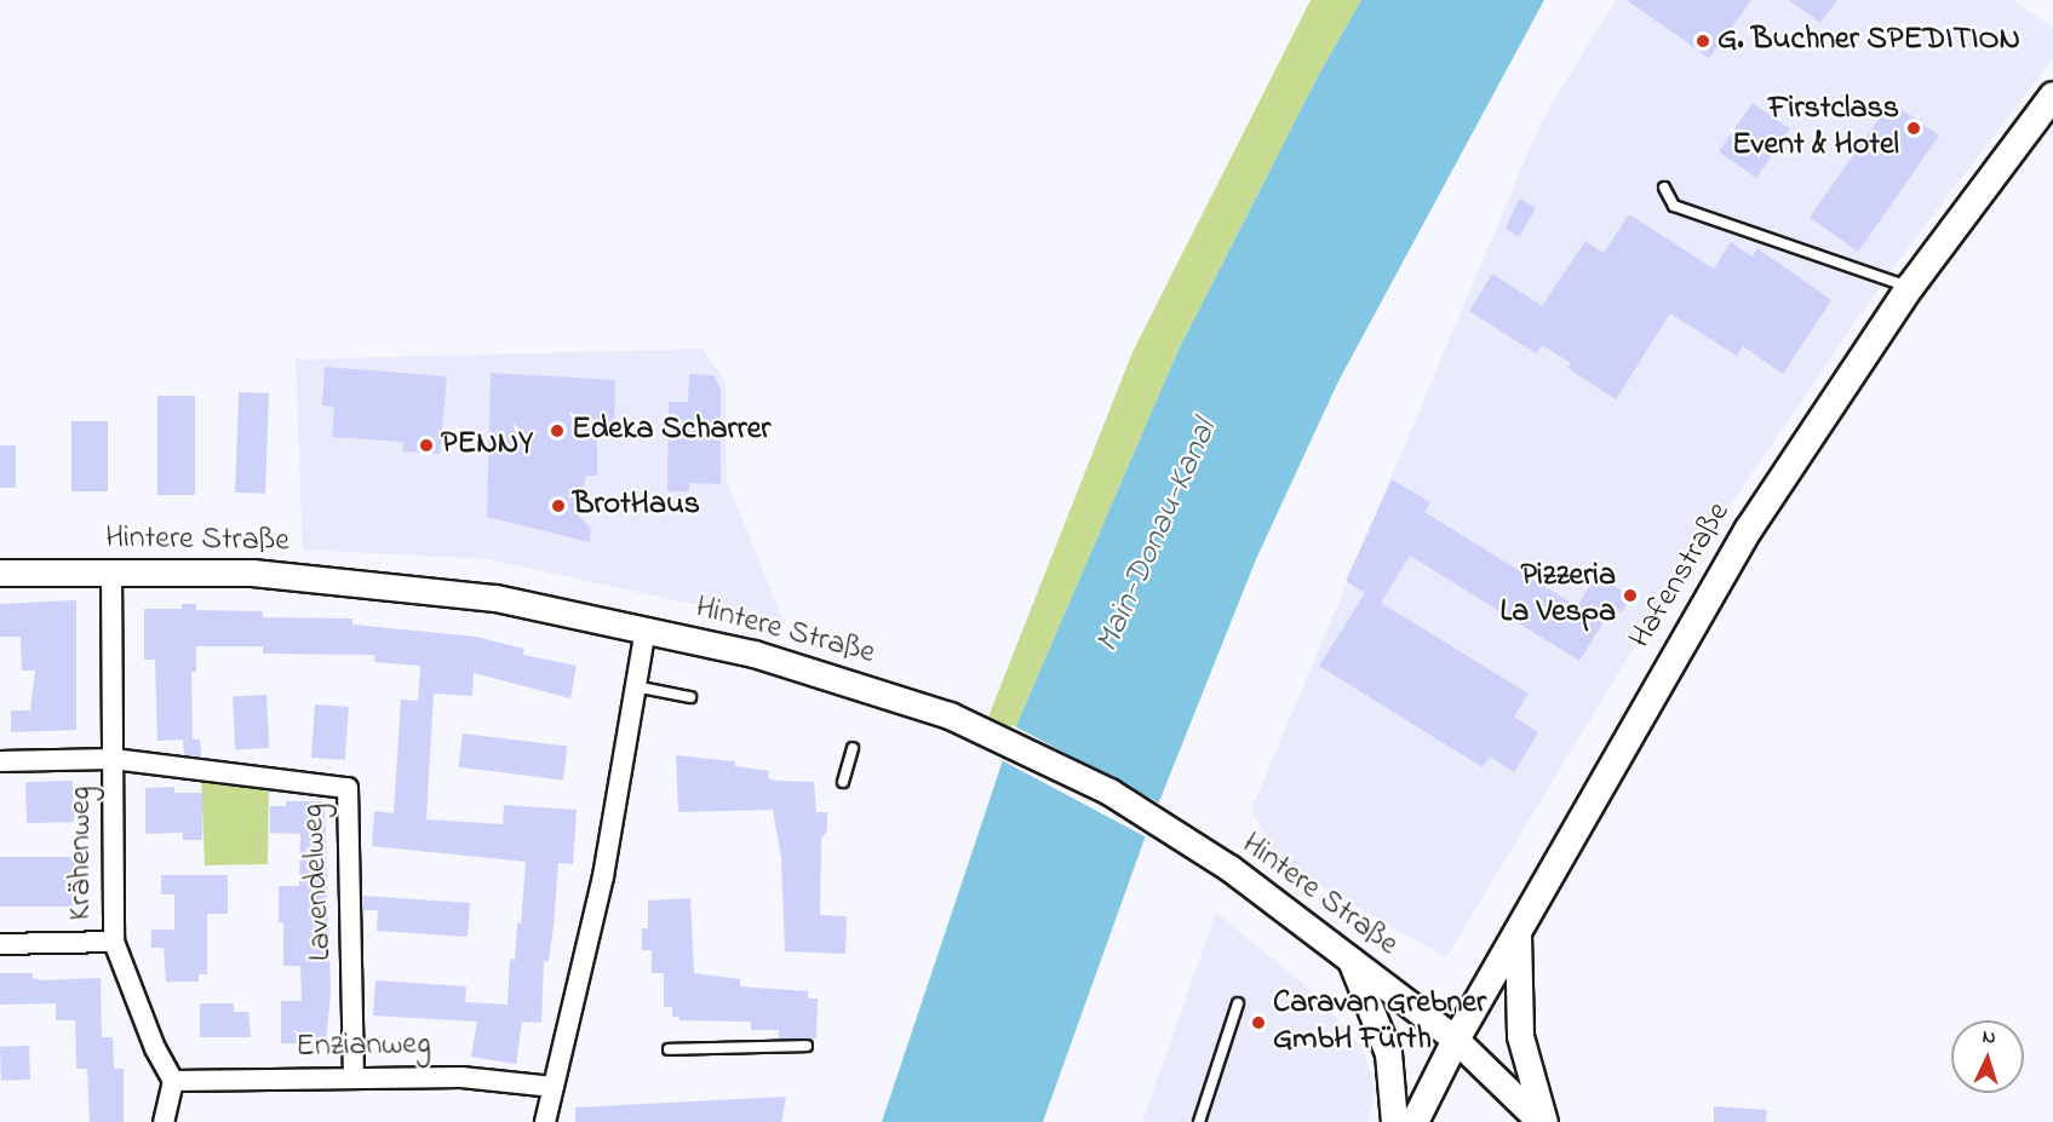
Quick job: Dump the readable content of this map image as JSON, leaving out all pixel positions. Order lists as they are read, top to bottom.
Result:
{
  "streets": {
    "main road": ["Hafenstraße"],
    "street": [
      "Hintere Straße",
      "Krähenweg",
      "Lavendelweg",
      "Enzianweg"
    ]
  },
  "crossings": [
    ["Hintere Straße", "Hafenstraße"],
    ["Hintere Straße", "Krähenweg"],
    ["Krähenweg", "Lavendelweg"],
    ["Krähenweg", "Enzianweg"],
    ["Lavendelweg", "Enzianweg"]
  ],
  "water": ["Main-Donau-Kanal"],
  "places": [
    "G. Buchner SPEDITION",
    "Firstclass Event & Hotel",
    "Edeka Scharrer",
    "PENNY",
    "BrotHaus",
    "Pizzeria La Vespa",
    "Caravan Grebner GmbH Fürth"
  ],
  "north": "top"
}
